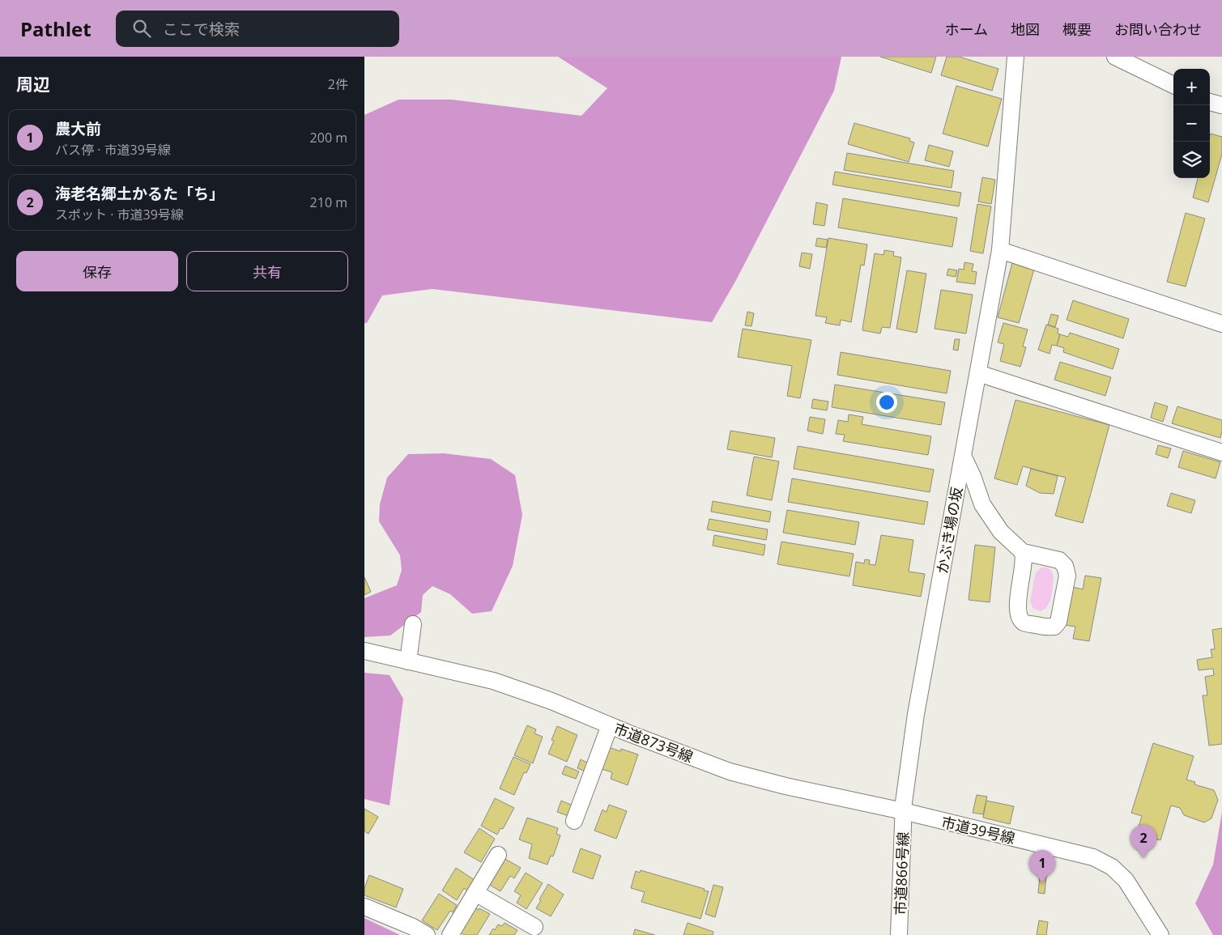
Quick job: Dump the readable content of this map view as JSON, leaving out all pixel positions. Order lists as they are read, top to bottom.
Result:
{
  "streets": {
    "street": [
      "かぶき場の坂",
      "市道873号線",
      "市道39号線",
      "市道866号線"
    ]
  },
  "crossings": [
    ["かぶき場の坂", "市道873号線"],
    ["かぶき場の坂", "市道39号線"],
    ["かぶき場の坂", "市道866号線"],
    ["市道873号線", "市道39号線"],
    ["市道873号線", "市道866号線"],
    ["市道39号線", "市道866号線"]
  ],
  "page": {
    "header": "Pathlet",
    "search": "ここで検索",
    "nav": [
      "ホーム",
      "地図",
      "概要",
      "お問い合わせ"
    ],
    "heading": ["周辺", "2件"],
    "map_buttons": ["+", "−"],
    "list": [
      {
        "mark": "1",
        "name": "農大前",
        "note": "バス停 · 市道39号線",
        "value": "200 m"
      },
      {
        "mark": "2",
        "name": "海老名郷土かるた「ち」",
        "note": "スポット · 市道39号線",
        "value": "210 m"
      }
    ],
    "buttons": ["保存", "共有"],
    "pins": ["2", "1"]
  }
}
